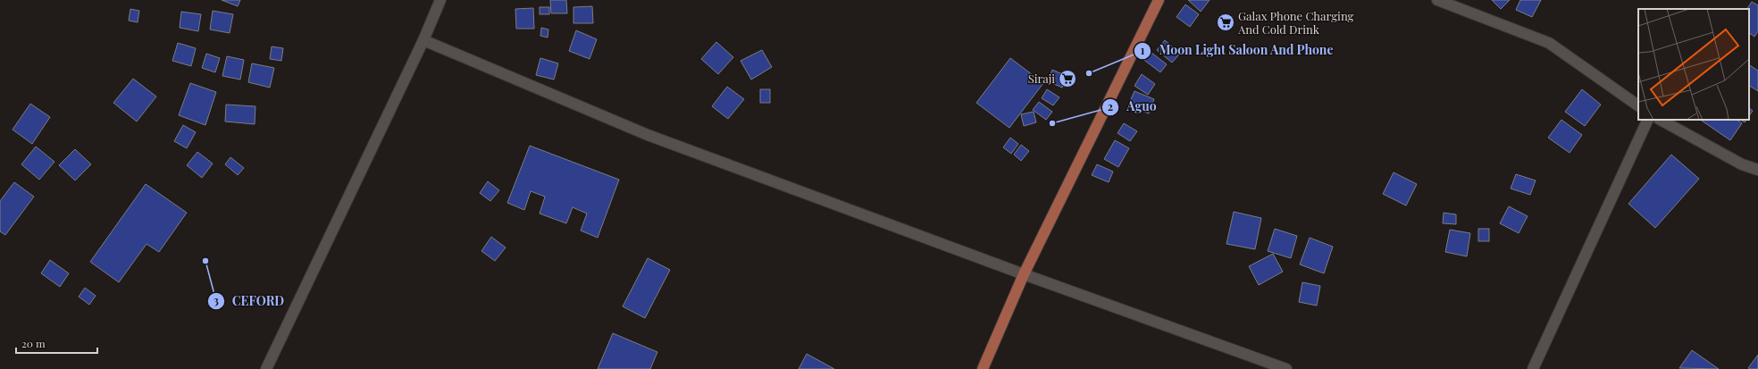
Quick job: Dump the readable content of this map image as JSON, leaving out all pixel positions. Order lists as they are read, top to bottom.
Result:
{
  "places": {
    "supermarket": ["Galax Phone Charging And Cold Drink", "Siraji"],
    "other": ["Moon Light Saloon And Phone", "Aguo", "CEFORD"]
  },
  "scale_bar": "20 m"
}
